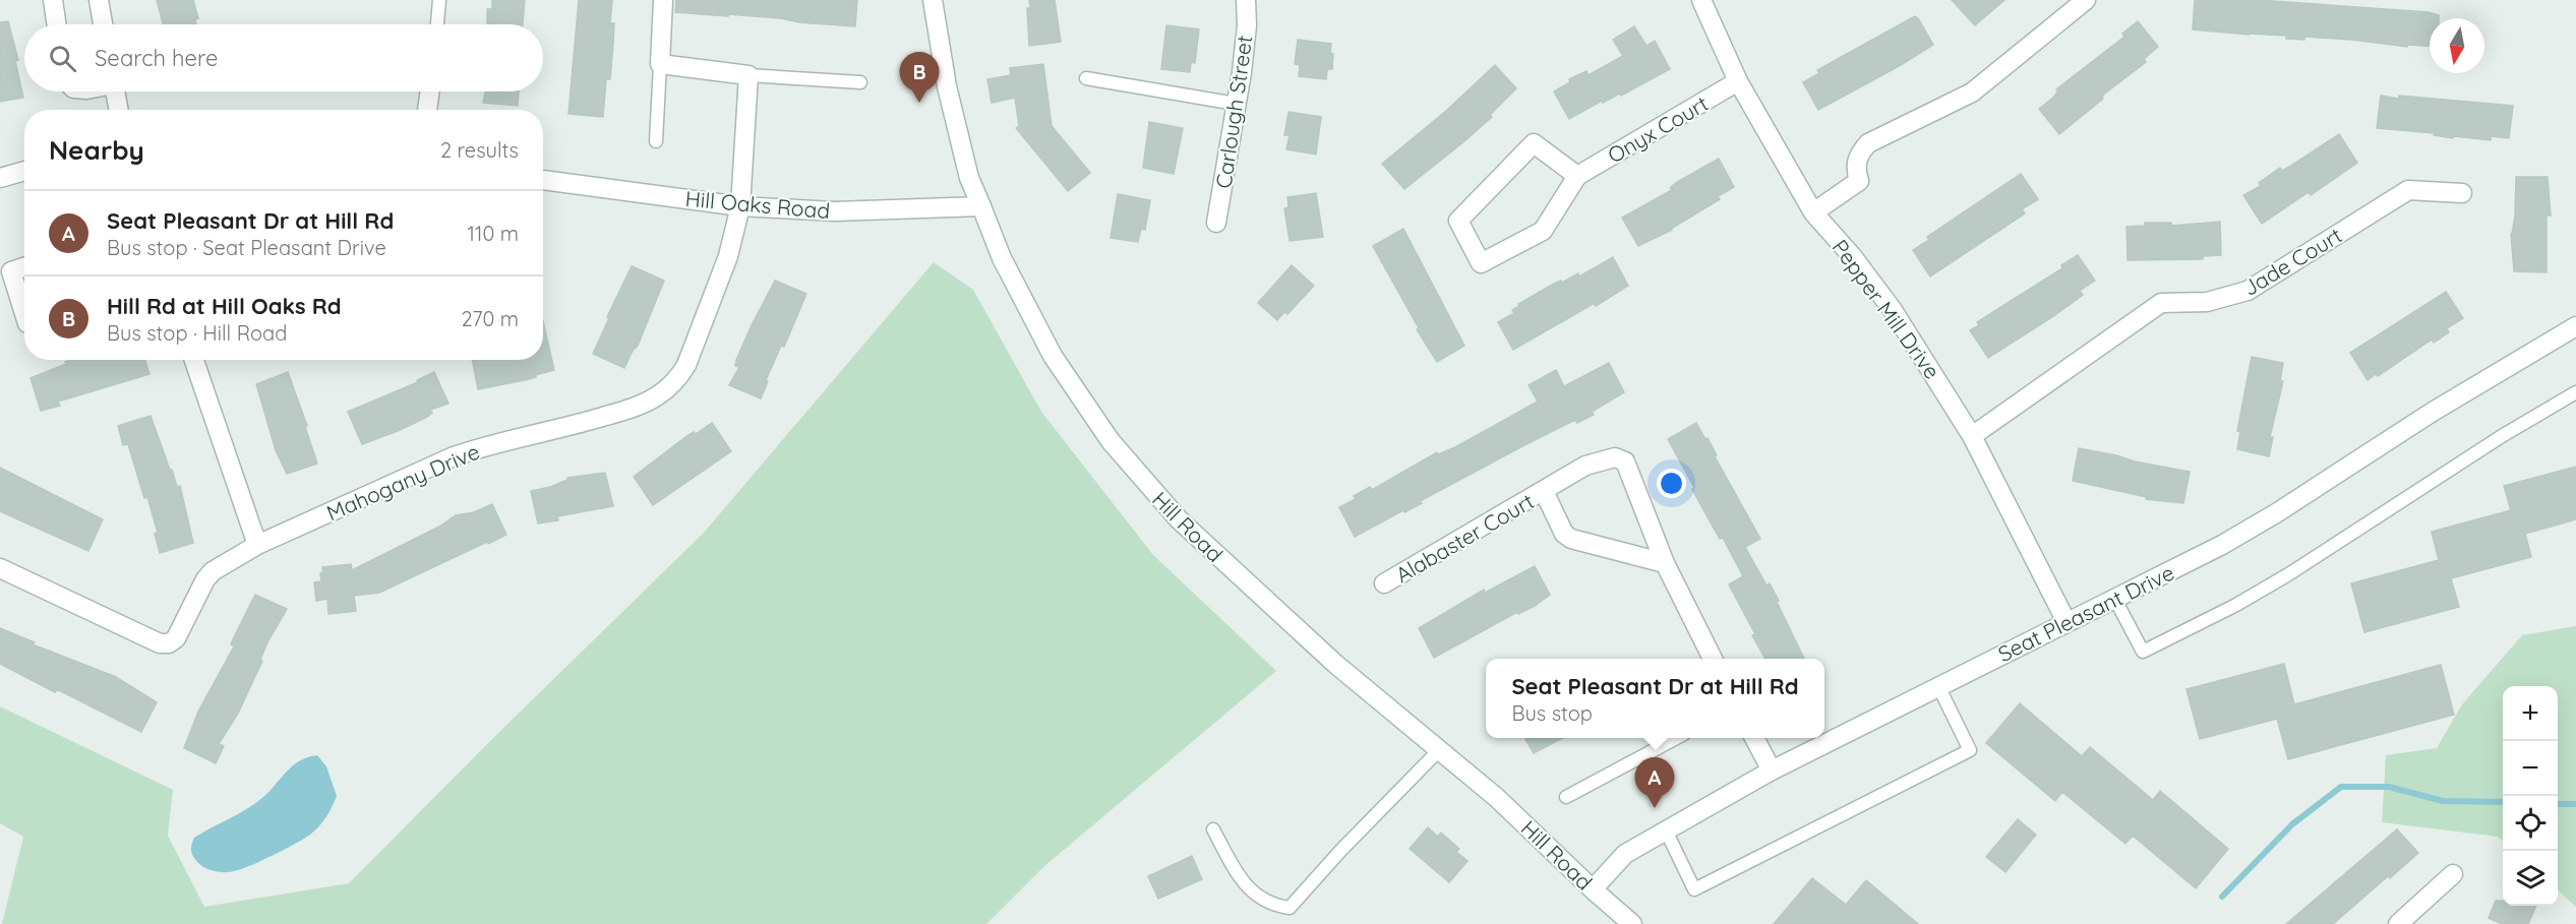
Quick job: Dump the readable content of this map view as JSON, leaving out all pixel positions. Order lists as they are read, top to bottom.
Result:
{
  "streets": {
    "street": [
      "Carlough Street",
      "Onyx Court",
      "Hill Oaks Road",
      "Jade Court",
      "Pepper Mill Drive",
      "Mahogany Drive",
      "Hill Road",
      "Alabaster Court",
      "Seat Pleasant Drive"
    ]
  },
  "crossings": [
    ["Onyx Court", "Pepper Mill Drive"],
    ["Hill Oaks Road", "Mahogany Drive"],
    ["Hill Oaks Road", "Hill Road"],
    ["Jade Court", "Pepper Mill Drive"],
    ["Pepper Mill Drive", "Seat Pleasant Drive"],
    ["Hill Road", "Seat Pleasant Drive"]
  ],
  "north": "bottom",
  "page": {
    "search": "Search here",
    "pins": ["B", "A"],
    "heading": ["Nearby", "2 results"],
    "list": [
      {
        "mark": "A",
        "name": "Seat Pleasant Dr at Hill Rd",
        "note": "Bus stop · Seat Pleasant Drive",
        "value": "110 m"
      },
      {
        "mark": "B",
        "name": "Hill Rd at Hill Oaks Rd",
        "note": "Bus stop · Hill Road",
        "value": "270 m"
      }
    ],
    "popup": ["Seat Pleasant Dr at Hill Rd", "Bus stop"],
    "map_buttons": ["+", "−"]
  }
}
